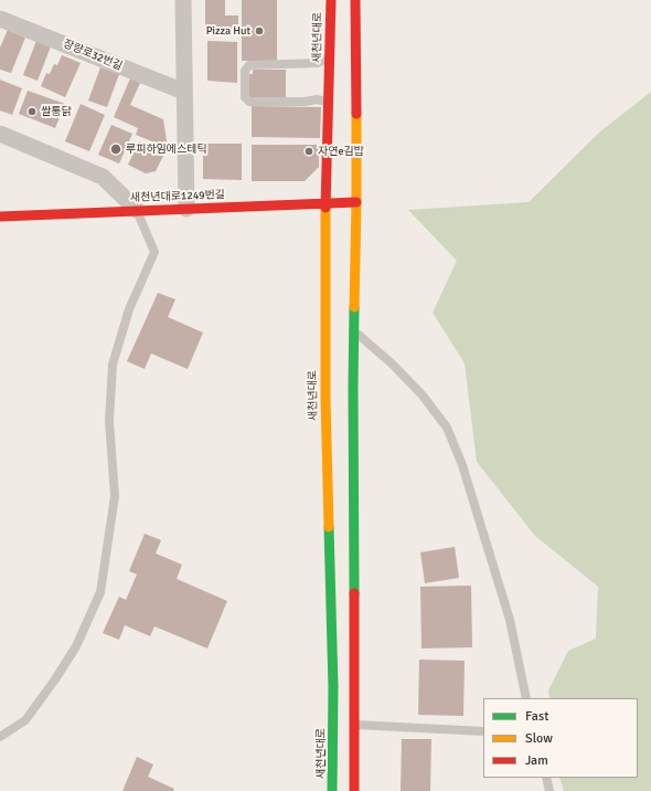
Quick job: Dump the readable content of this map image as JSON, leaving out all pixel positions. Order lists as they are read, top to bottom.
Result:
{
  "streets": {
    "main road": ["새천년대로", "새천년대로1249번길"],
    "street": ["장량로32번길"]
  },
  "crossings": [
    ["새천년대로", "새천년대로1249번길"]
  ],
  "places": [
    "Pizza Hut",
    "쌀통닭",
    "루피하임에스테틱",
    "자연e김밥"
  ],
  "legend": ["Fast", "Slow", "Jam"]
}
